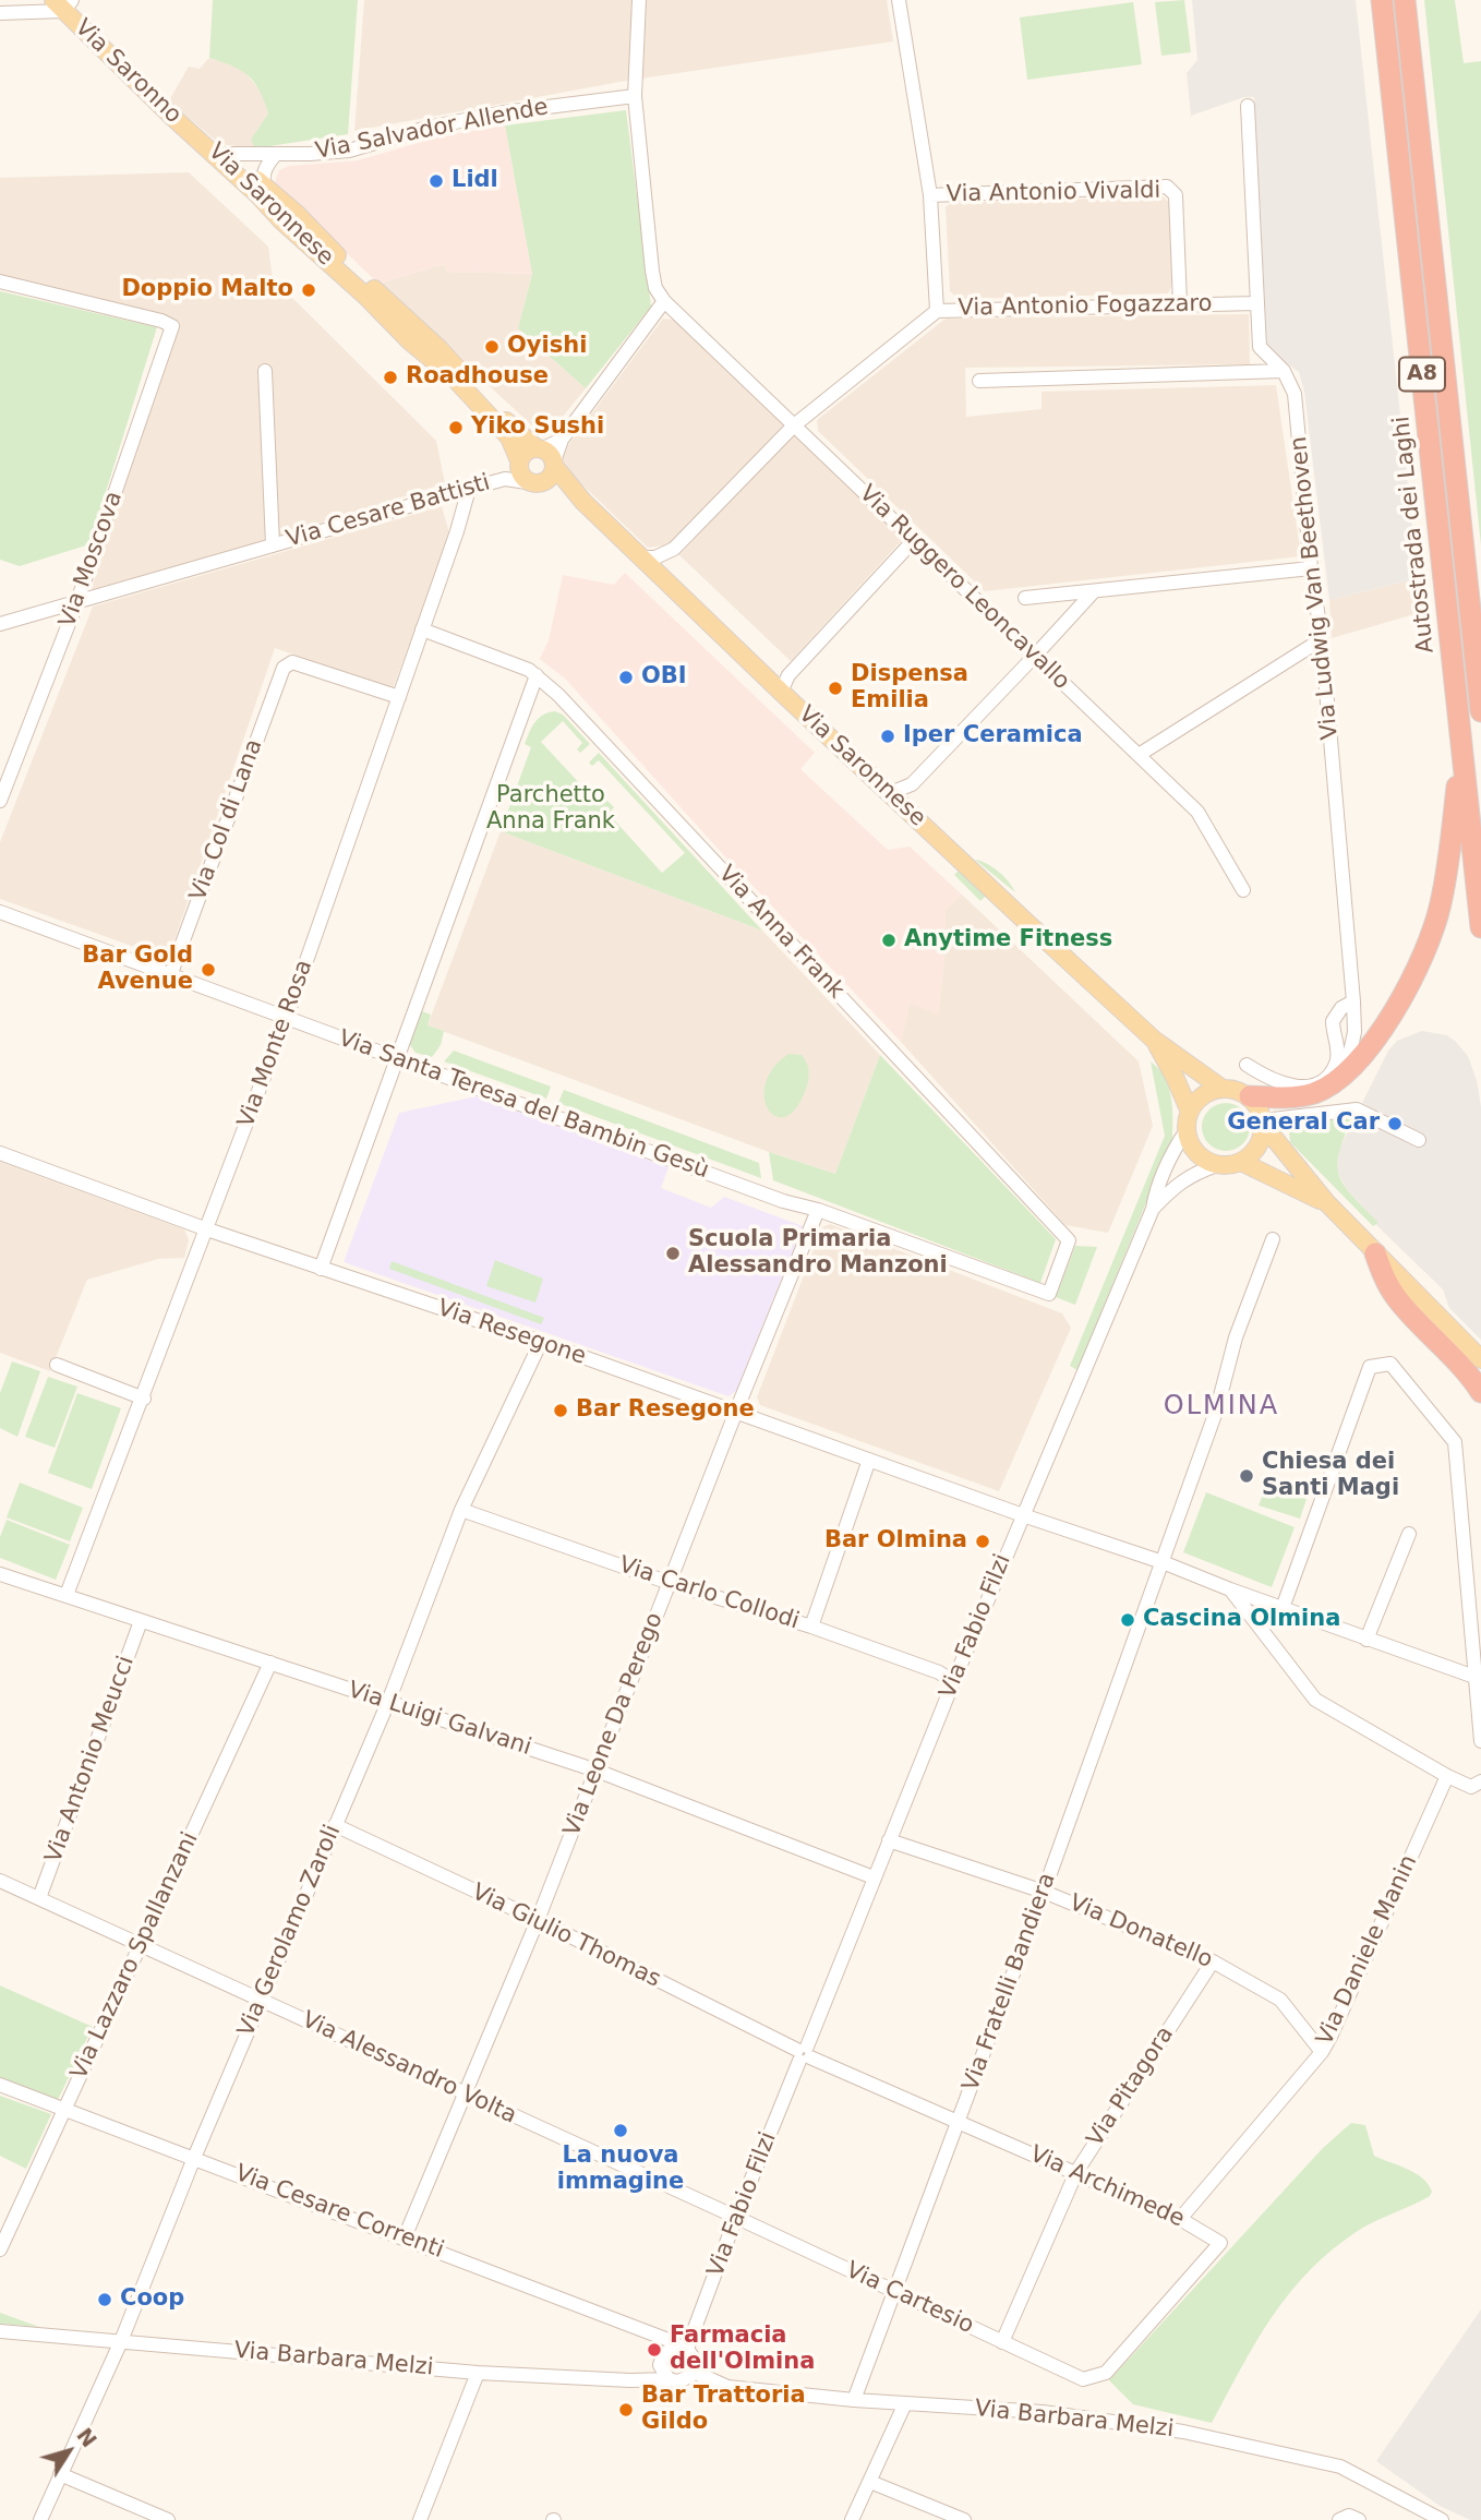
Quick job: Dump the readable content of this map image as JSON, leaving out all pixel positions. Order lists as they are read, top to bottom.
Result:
{
  "streets": {
    "highway": ["A8", "Autostrada dei Laghi"],
    "main road": ["Via Saronno", "Via Saronnese"],
    "street": [
      "Via Salvador Allende",
      "Via Antonio Vivaldi",
      "Via Antonio Fogazzaro",
      "Via Cesare Battisti",
      "Via Moscova",
      "Via Ruggero Leoncavallo",
      "Via Ludwig Van Beethoven",
      "Via Col di Lana",
      "Via Anna Frank",
      "Via Monte Rosa",
      "Via Santa Teresa del Bambin Gesù",
      "Via Resegone",
      "Via Carlo Collodi",
      "Via Fabio Filzi",
      "Via Luigi Galvani",
      "Via Leone Da Perego",
      "Via Antonio Meucci",
      "Via Gerolamo Zaroli",
      "Via Donatello",
      "Via Giulio Thomas",
      "Via Daniele Manin",
      "Via Lazzaro Spallanzani",
      "Via Fratelli Bandiera",
      "Via Alessandro Volta",
      "Via Pitagora",
      "Via Archimede",
      "Via Cesare Correnti",
      "Via Cartesio",
      "Via Barbara Melzi"
    ]
  },
  "crossings": [
    ["Via Saronno", "Via Saronnese"],
    ["Via Salvador Allende", "Via Saronnese"],
    ["Via Antonio Vivaldi", "Via Antonio Fogazzaro"],
    ["Via Saronnese", "Via Antonio Fogazzaro"],
    ["Via Saronnese", "Via Cesare Battisti"],
    ["Via Saronnese", "Via Fabio Filzi"],
    ["Via Antonio Fogazzaro", "Via Ruggero Leoncavallo"],
    ["Via Antonio Fogazzaro", "Via Ludwig Van Beethoven"],
    ["Via Cesare Battisti", "Via Moscova"],
    ["Via Cesare Battisti", "Via Monte Rosa"],
    ["Via Col di Lana", "Via Monte Rosa"],
    ["Via Col di Lana", "Via Santa Teresa del Bambin Gesù"],
    ["Via Anna Frank", "Via Monte Rosa"],
    ["Via Anna Frank", "Via Santa Teresa del Bambin Gesù"],
    ["Via Monte Rosa", "Via Santa Teresa del Bambin Gesù"],
    ["Via Monte Rosa", "Via Resegone"],
    ["Via Monte Rosa", "Via Luigi Galvani"],
    ["Via Santa Teresa del Bambin Gesù", "Via Leone Da Perego"],
    ["Via Resegone", "Via Fabio Filzi"],
    ["Via Resegone", "Via Leone Da Perego"],
    ["Via Resegone", "Via Gerolamo Zaroli"],
    ["Via Resegone", "Via Fratelli Bandiera"],
    ["Via Carlo Collodi", "Via Fabio Filzi"],
    ["Via Carlo Collodi", "Via Leone Da Perego"],
    ["Via Carlo Collodi", "Via Gerolamo Zaroli"],
    ["Via Fabio Filzi", "Via Luigi Galvani"],
    ["Via Fabio Filzi", "Via Donatello"],
    ["Via Fabio Filzi", "Via Giulio Thomas"],
    ["Via Fabio Filzi", "Via Alessandro Volta"],
    ["Via Fabio Filzi", "Via Archimede"],
    ["Via Fabio Filzi", "Via Cesare Correnti"],
    ["Via Fabio Filzi", "Via Cartesio"],
    ["Via Fabio Filzi", "Via Barbara Melzi"],
    ["Via Luigi Galvani", "Via Leone Da Perego"],
    ["Via Luigi Galvani", "Via Antonio Meucci"],
    ["Via Luigi Galvani", "Via Gerolamo Zaroli"],
    ["Via Luigi Galvani", "Via Lazzaro Spallanzani"],
    ["Via Leone Da Perego", "Via Giulio Thomas"],
    ["Via Leone Da Perego", "Via Alessandro Volta"],
    ["Via Leone Da Perego", "Via Cesare Correnti"],
    ["Via Antonio Meucci", "Via Alessandro Volta"],
    ["Via Gerolamo Zaroli", "Via Giulio Thomas"],
    ["Via Gerolamo Zaroli", "Via Alessandro Volta"],
    ["Via Gerolamo Zaroli", "Via Cesare Correnti"],
    ["Via Gerolamo Zaroli", "Via Barbara Melzi"],
    ["Via Donatello", "Via Daniele Manin"],
    ["Via Donatello", "Via Fratelli Bandiera"],
    ["Via Donatello", "Via Pitagora"],
    ["Via Giulio Thomas", "Via Archimede"],
    ["Via Daniele Manin", "Via Archimede"],
    ["Via Lazzaro Spallanzani", "Via Alessandro Volta"],
    ["Via Lazzaro Spallanzani", "Via Cesare Correnti"],
    ["Via Fratelli Bandiera", "Via Archimede"],
    ["Via Fratelli Bandiera", "Via Cartesio"],
    ["Via Fratelli Bandiera", "Via Barbara Melzi"],
    ["Via Alessandro Volta", "Via Cartesio"],
    ["Via Pitagora", "Via Archimede"],
    ["Via Pitagora", "Via Cartesio"],
    ["Via Archimede", "Via Cartesio"],
    ["Via Cesare Correnti", "Via Barbara Melzi"]
  ],
  "districts": ["OLMINA"],
  "parks": ["Parchetto Anna Frank"],
  "places": [
    "Lidl",
    "Doppio Malto",
    "Oyishi",
    "Roadhouse",
    "Yiko Sushi",
    "OBI",
    "Dispensa Emilia",
    "Iper Ceramica",
    "Anytime Fitness",
    "Bar Gold Avenue",
    "General Car",
    "Scuola Primaria Alessandro Manzoni",
    "Bar Resegone",
    "Chiesa dei Santi Magi",
    "Bar Olmina",
    "Cascina Olmina",
    "La nuova immagine",
    "Coop",
    "Farmacia dell'Olmina",
    "Bar Trattoria Gildo"
  ],
  "north": "top right"
}
